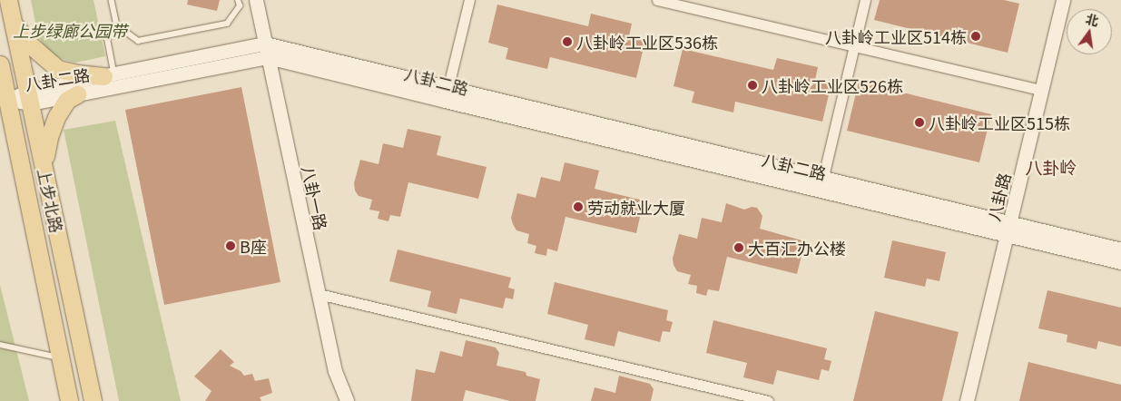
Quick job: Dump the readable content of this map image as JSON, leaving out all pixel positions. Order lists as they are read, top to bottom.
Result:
{
  "streets": {
    "main road": ["上步北路"],
    "street": ["八卦二路", "八卦路", "八卦一路"]
  },
  "crossings": [
    ["八卦二路", "八卦路"],
    ["八卦二路", "八卦一路"],
    ["八卦二路", "上步北路"]
  ],
  "districts": ["八卦岭"],
  "parks": ["上步绿廊公园带"],
  "places": [
    "八卦岭工业区514栋",
    "八卦岭工业区536栋",
    "八卦岭工业区526栋",
    "八卦岭工业区515栋",
    "劳动就业大厦",
    "B座",
    "大百汇办公楼"
  ],
  "north": "top"
}
